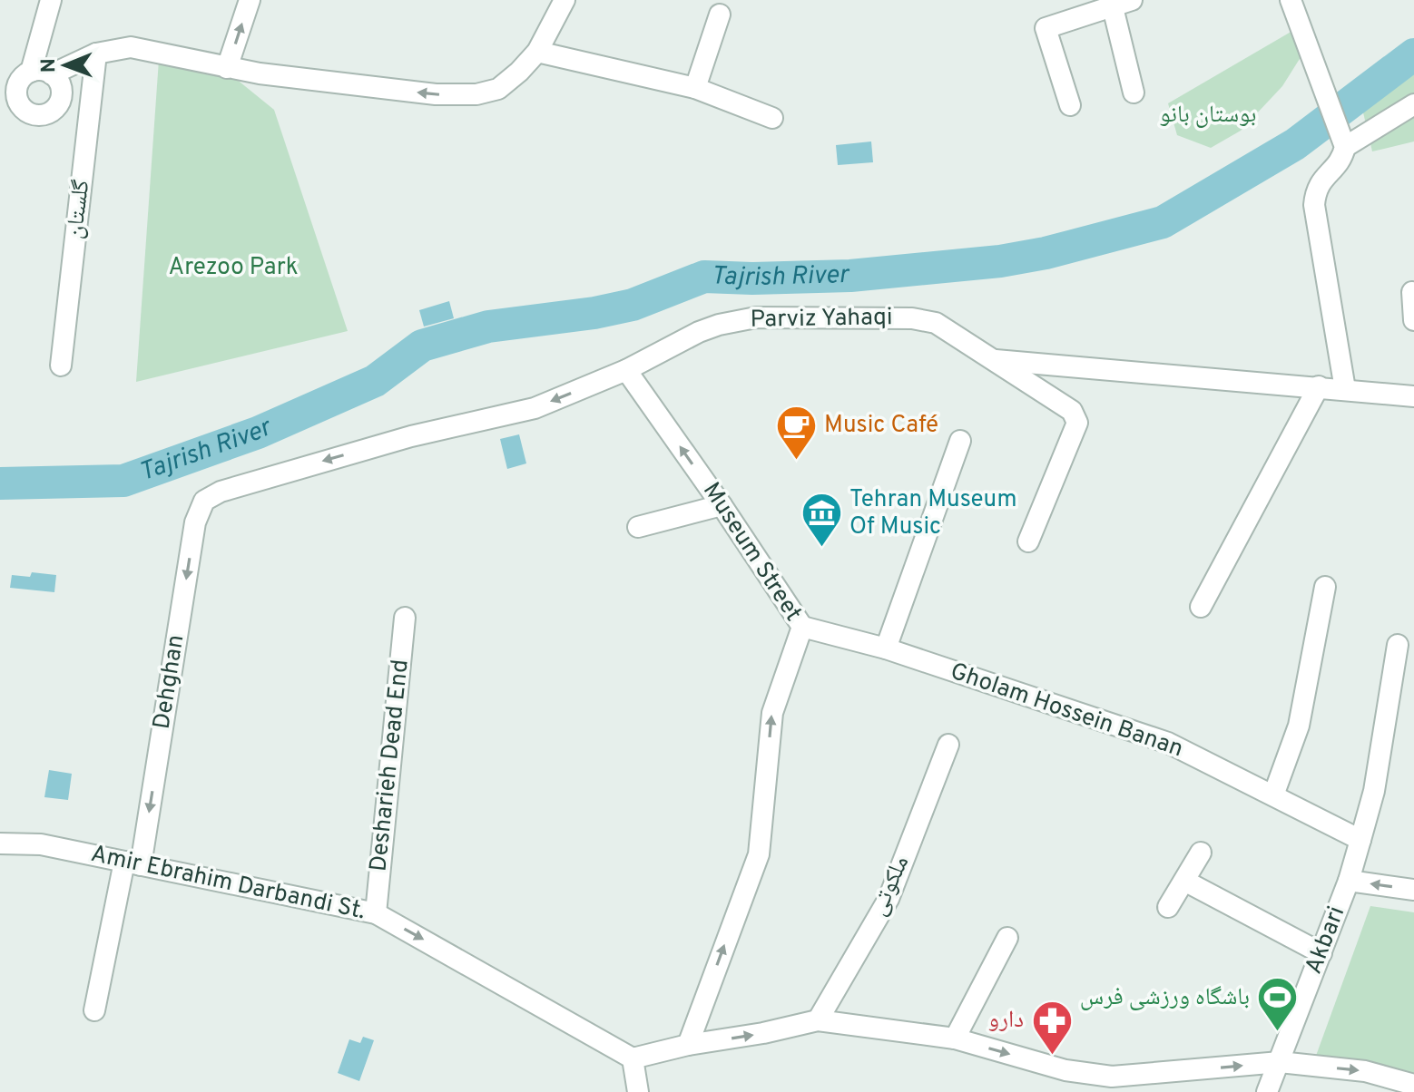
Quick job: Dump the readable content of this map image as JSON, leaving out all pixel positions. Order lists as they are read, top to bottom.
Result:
{
  "streets": {
    "street": [
      "گلستان",
      "Parviz Yahaqi",
      "Museum Street",
      "Dehghan",
      "Gholam Hossein Banan",
      "Desharieh Dead End",
      "Amir Ebrahim Darbandi St.",
      "ملکوتی",
      "Akbari"
    ]
  },
  "crossings": [
    ["Parviz Yahaqi", "Museum Street"],
    ["Parviz Yahaqi", "Dehghan"],
    ["Museum Street", "Gholam Hossein Banan"],
    ["Dehghan", "Amir Ebrahim Darbandi St."],
    ["Desharieh Dead End", "Amir Ebrahim Darbandi St."]
  ],
  "one_way": [
    "Parviz Yahaqi",
    "Museum Street",
    "Dehghan",
    "Amir Ebrahim Darbandi St."
  ],
  "water": ["Tajrish River"],
  "parks": ["بوستان بانو", "Arezoo Park"],
  "places": {
    "cafe": ["Music Café"],
    "museum": ["Tehran Museum Of Music"],
    "sports": ["باشگاه ورزشی فرس"],
    "pharmacy": ["دارو"]
  },
  "north": "left"
}
